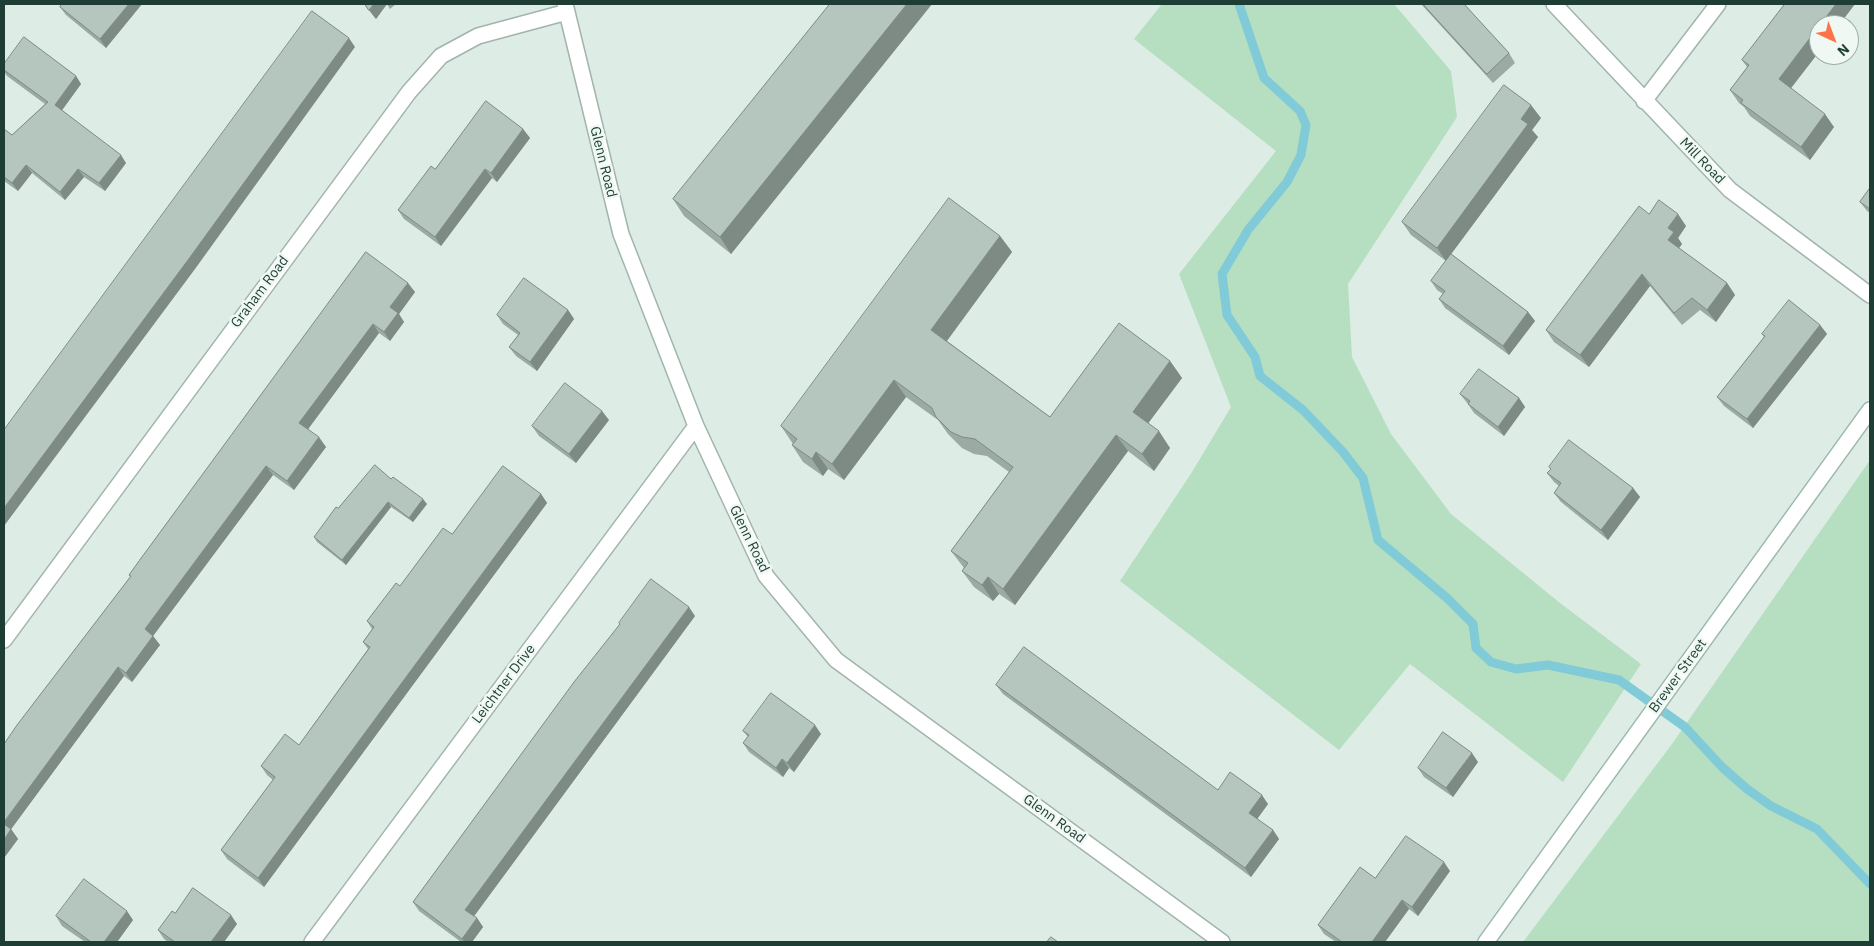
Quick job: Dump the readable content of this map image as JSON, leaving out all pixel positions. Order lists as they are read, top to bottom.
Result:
{
  "streets": {
    "street": [
      "Mill Road",
      "Glenn Road",
      "Graham Road",
      "Brewer Street",
      "Leichtner Drive"
    ]
  },
  "crossings": [
    ["Glenn Road", "Graham Road"],
    ["Glenn Road", "Leichtner Drive"]
  ],
  "north": "bottom right"
}
